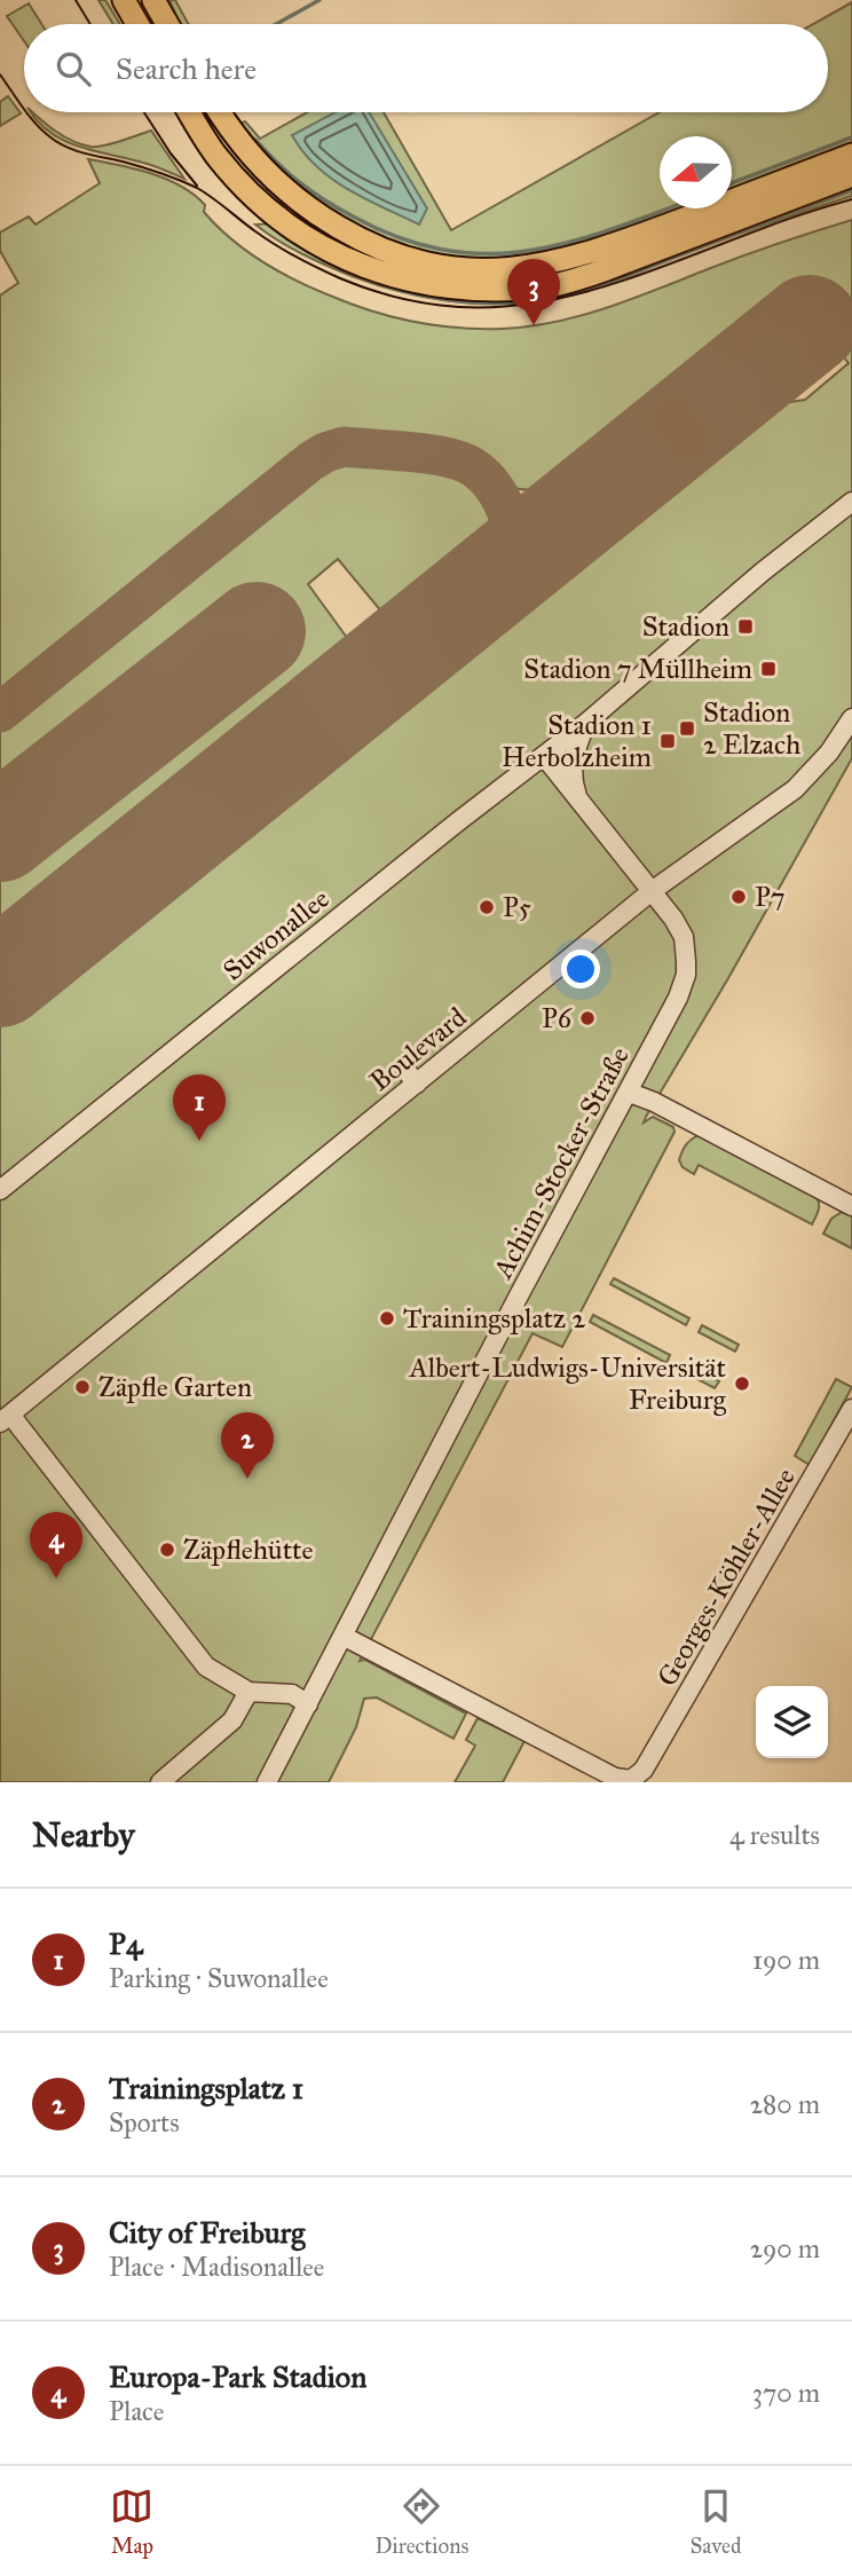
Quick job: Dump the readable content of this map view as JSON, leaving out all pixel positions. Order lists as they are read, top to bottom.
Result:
{
  "streets": {
    "street": [
      "Suwonallee",
      "Boulevard",
      "Achim-Stocker-Straße",
      "Georges-Köhler-Allee"
    ]
  },
  "crossings": [
    ["Suwonallee", "Achim-Stocker-Straße"],
    ["Boulevard", "Achim-Stocker-Straße"]
  ],
  "places": {
    "transit": [
      "Stadion",
      "Stadion 7 Müllheim",
      "Stadion 2 Elzach",
      "Stadion 1 Herbolzheim"
    ],
    "other": [
      "P7",
      "P5",
      "P6",
      "Trainingsplatz 2",
      "Albert-Ludwigs-Universität Freiburg",
      "Zäpfle Garten",
      "Zäpflehütte"
    ]
  },
  "north": "left",
  "page": {
    "search": "Search here",
    "pins": [
      "3",
      "1",
      "2",
      "4"
    ],
    "heading": ["Nearby", "4 results"],
    "list": [
      {
        "mark": "1",
        "name": "P4",
        "note": "Parking · Suwonallee",
        "value": "190 m"
      },
      {
        "mark": "2",
        "name": "Trainingsplatz 1",
        "note": "Sports",
        "value": "280 m"
      },
      {
        "mark": "3",
        "name": "City of Freiburg",
        "note": "Place · Madisonallee",
        "value": "290 m"
      },
      {
        "mark": "4",
        "name": "Europa-Park Stadion",
        "note": "Place",
        "value": "370 m"
      }
    ],
    "nav": ["Map", "Directions", "Saved"]
  }
}
